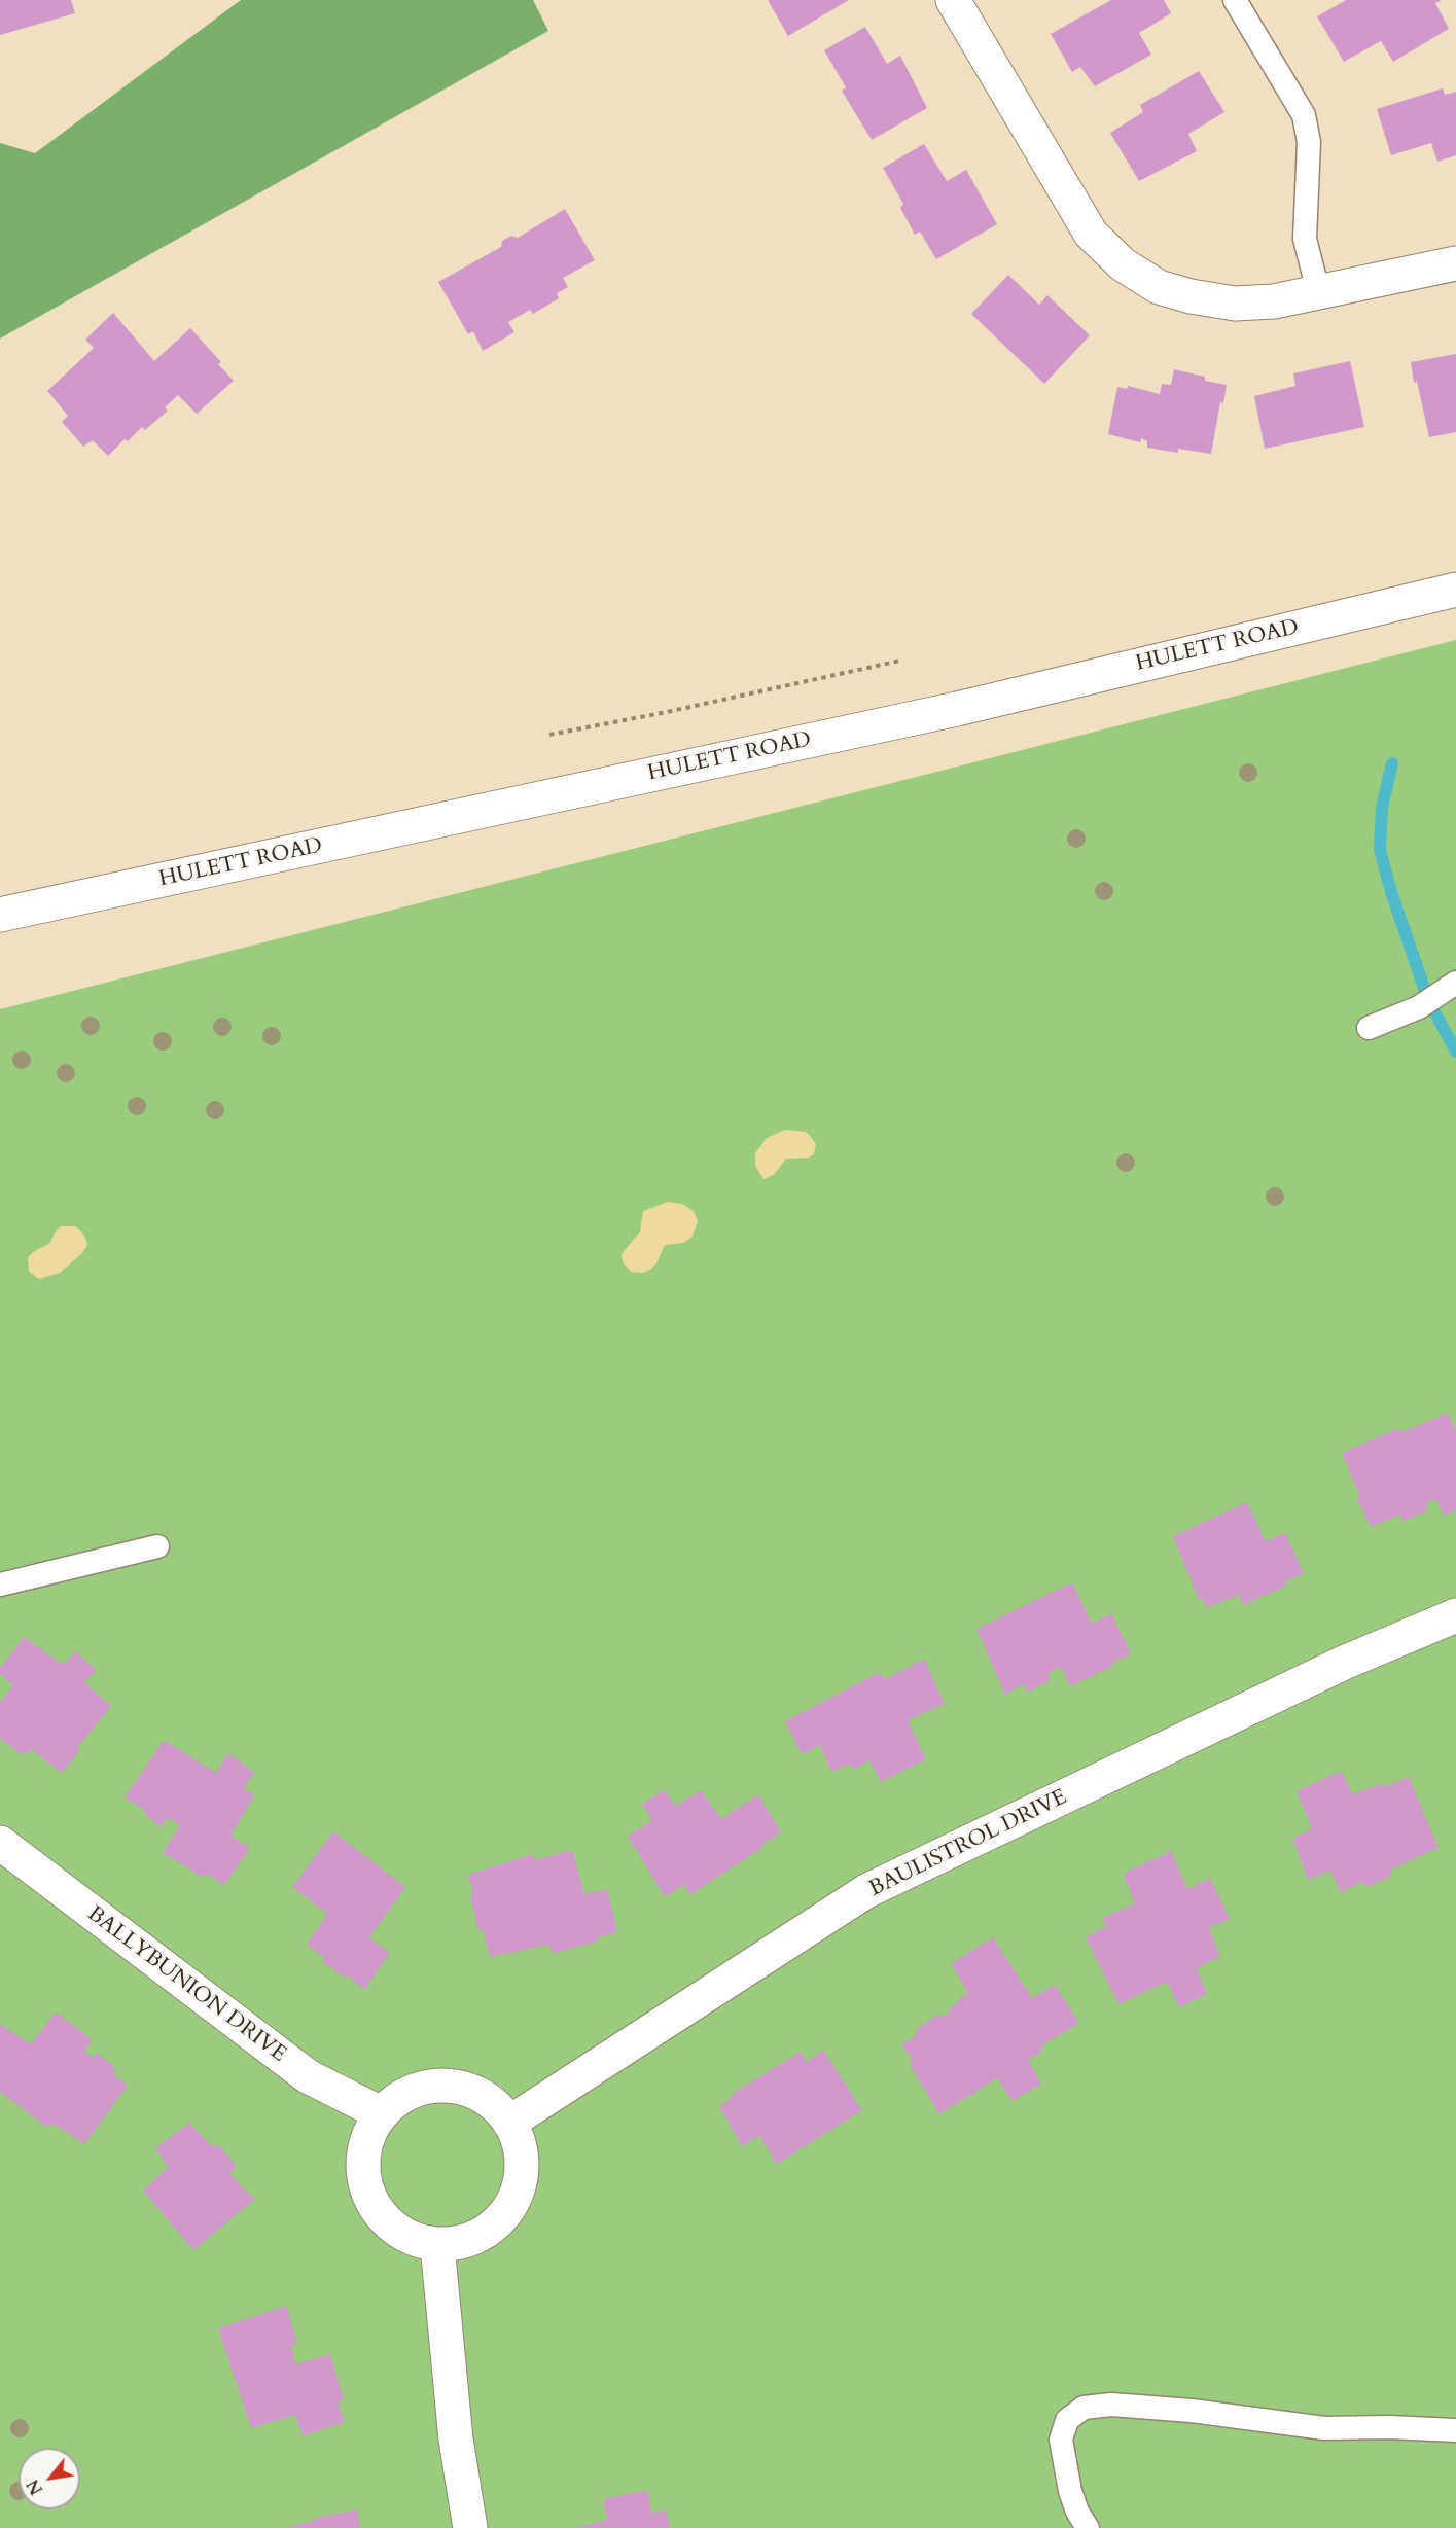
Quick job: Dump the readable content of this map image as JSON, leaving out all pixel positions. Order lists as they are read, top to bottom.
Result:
{
  "streets": {
    "street": ["HULETT ROAD", "BAULISTROL DRIVE", "BALLYBUNION DRIVE"]
  },
  "crossings": [
    ["BAULISTROL DRIVE", "BALLYBUNION DRIVE"]
  ],
  "north": "bottom left"
}
